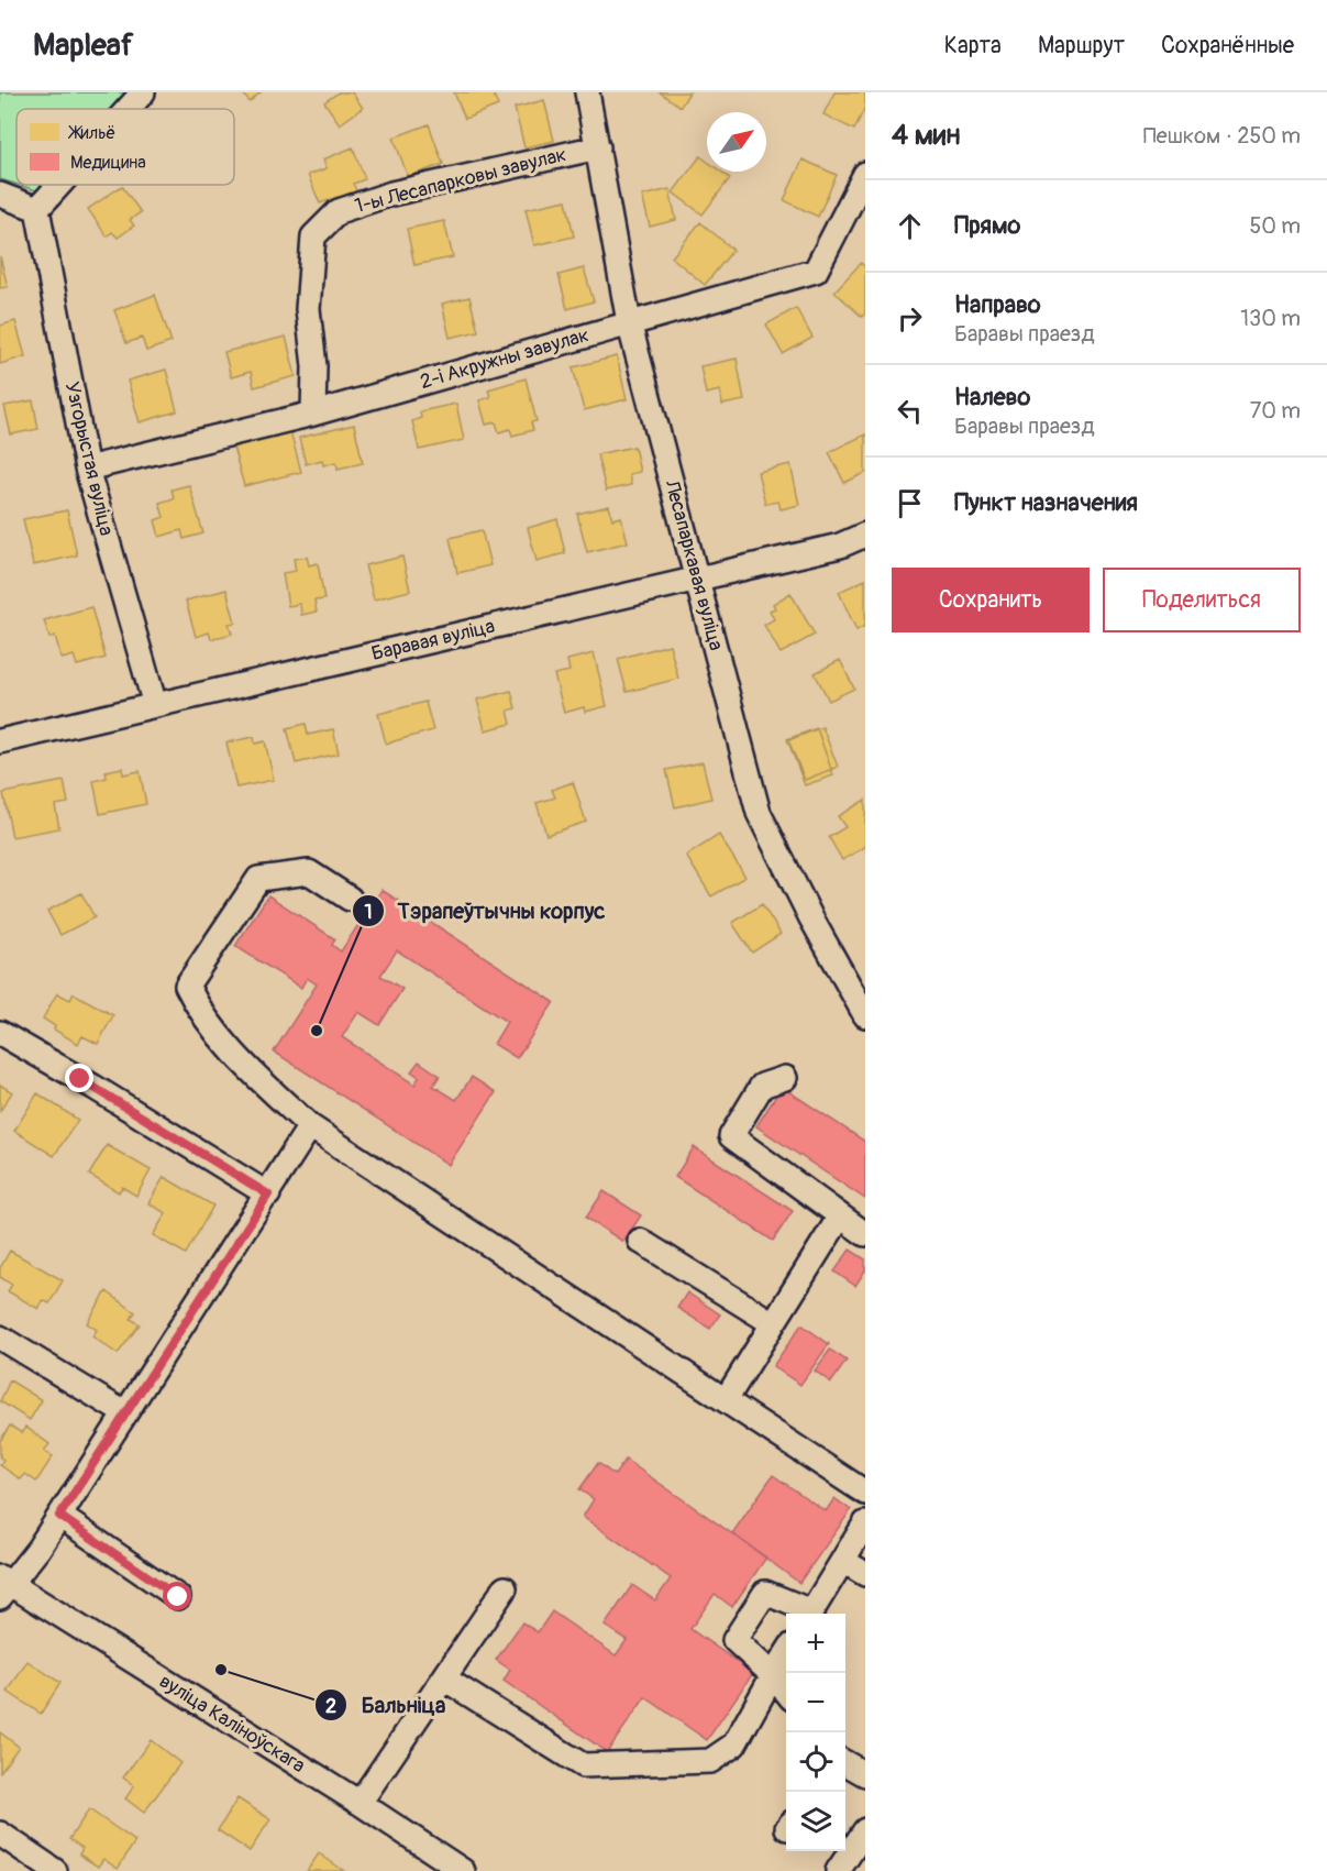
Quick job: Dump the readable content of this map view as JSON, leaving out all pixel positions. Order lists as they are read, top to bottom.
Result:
{
  "streets": {
    "street": [
      "1-ы Лесапарковы завулак",
      "2-і Акружны завулак",
      "Узгорыстая вуліца",
      "Лесапаркавая вуліца",
      "Баравая вуліца",
      "вуліца Каліноўскага"
    ]
  },
  "crossings": [
    ["1-ы Лесапарковы завулак", "2-і Акружны завулак"],
    ["1-ы Лесапарковы завулак", "Лесапаркавая вуліца"],
    ["2-і Акружны завулак", "Узгорыстая вуліца"],
    ["2-і Акружны завулак", "Лесапаркавая вуліца"],
    ["Узгорыстая вуліца", "Баравая вуліца"],
    ["Лесапаркавая вуліца", "Баравая вуліца"]
  ],
  "places": ["Тэрапеўтычны корпус", "Бальніца"],
  "legend": ["Жильё", "Медицина"],
  "north": "top right",
  "page": {
    "header": "Mapleaf",
    "nav": ["Карта", "Маршрут", "Сохранённые"],
    "heading": ["4 мин", "Пешком · 250 m"],
    "list": [
      ["Прямо", "50 m"],
      ["Направо", "Баравы праезд", "130 m"],
      ["Налево", "Баравы праезд", "70 m"],
      "Пункт назначения"
    ],
    "buttons": ["Сохранить", "Поделиться"],
    "map_buttons": ["+", "−"]
  }
}
